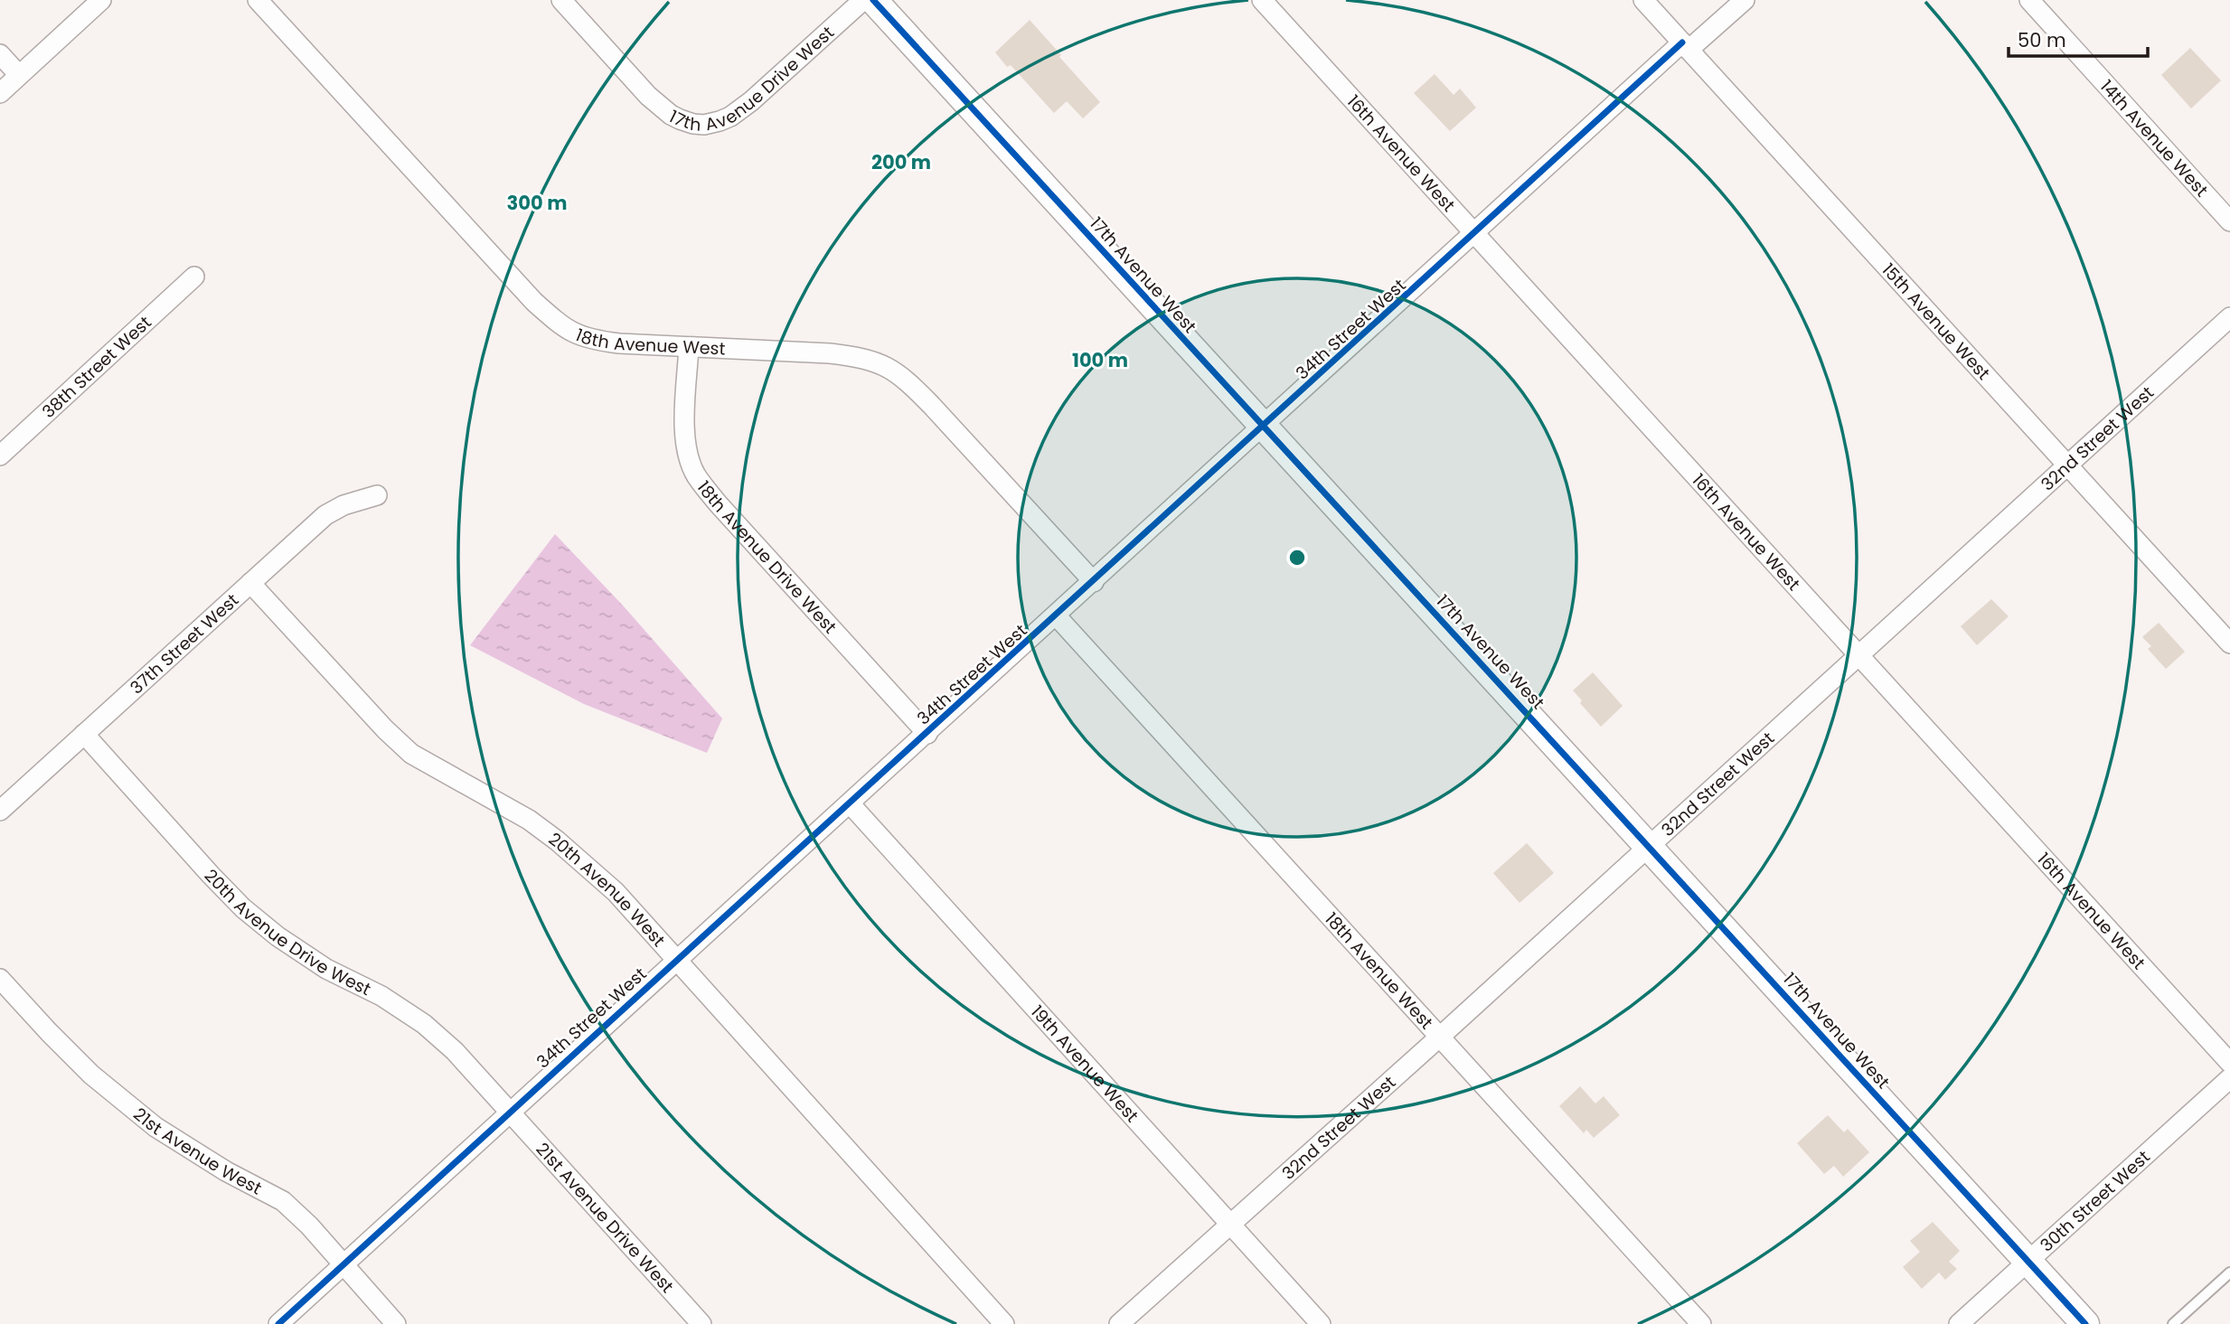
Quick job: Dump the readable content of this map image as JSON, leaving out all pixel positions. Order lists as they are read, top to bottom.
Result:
{
  "streets": {
    "street": [
      "17th Avenue Drive West",
      "14th Avenue West",
      "16th Avenue West",
      "17th Avenue West",
      "15th Avenue West",
      "34th Street West",
      "18th Avenue West",
      "38th Street West",
      "32nd Street West",
      "18th Avenue Drive West",
      "37th Street West",
      "20th Avenue West",
      "20th Avenue Drive West",
      "19th Avenue West",
      "21st Avenue West",
      "30th Street West",
      "21st Avenue Drive West"
    ]
  },
  "crossings": [
    ["16th Avenue West", "34th Street West"],
    ["16th Avenue West", "32nd Street West"],
    ["17th Avenue West", "34th Street West"],
    ["17th Avenue West", "32nd Street West"],
    ["17th Avenue West", "30th Street West"],
    ["15th Avenue West", "34th Street West"],
    ["15th Avenue West", "32nd Street West"],
    ["34th Street West", "18th Avenue West"],
    ["34th Street West", "18th Avenue Drive West"],
    ["34th Street West", "20th Avenue West"],
    ["34th Street West", "20th Avenue Drive West"],
    ["34th Street West", "19th Avenue West"],
    ["34th Street West", "21st Avenue West"],
    ["34th Street West", "21st Avenue Drive West"],
    ["18th Avenue West", "32nd Street West"],
    ["18th Avenue West", "18th Avenue Drive West"],
    ["32nd Street West", "19th Avenue West"],
    ["37th Street West", "20th Avenue West"],
    ["37th Street West", "20th Avenue Drive West"],
    ["20th Avenue Drive West", "21st Avenue Drive West"]
  ],
  "scale_bar": "50 m",
  "rings": ["200 m", "300 m", "100 m"]
}
